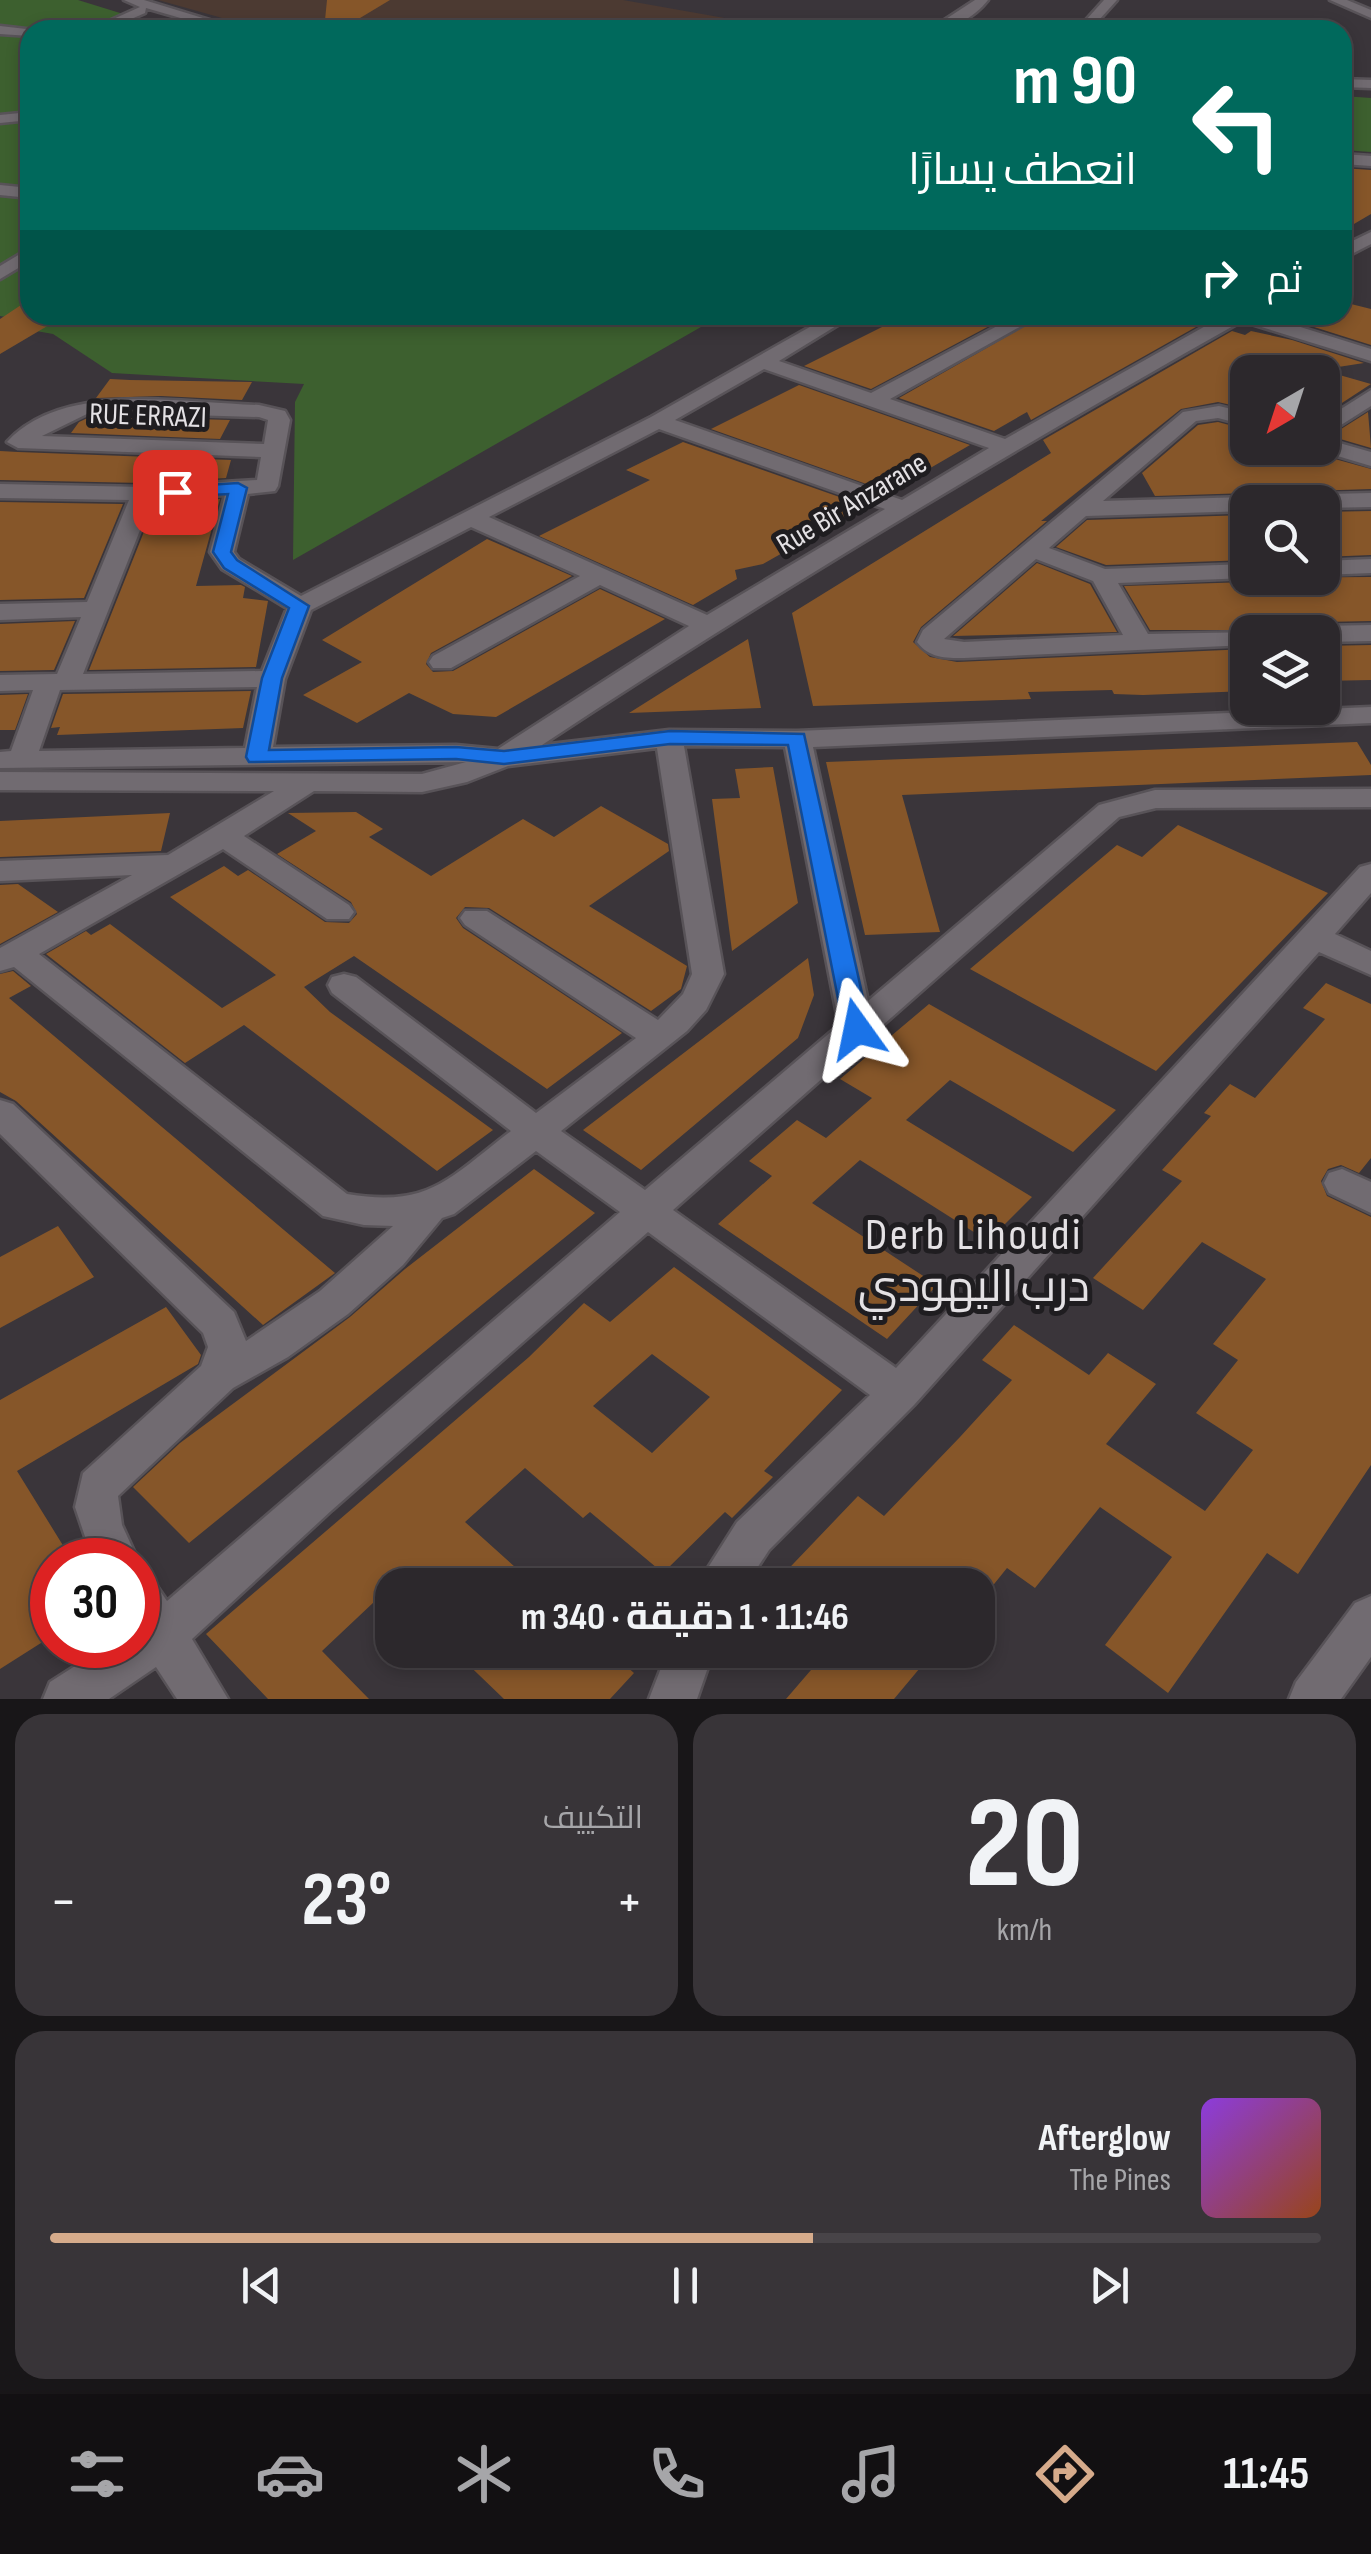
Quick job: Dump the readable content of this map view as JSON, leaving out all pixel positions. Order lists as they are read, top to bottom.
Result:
{
  "streets": {
    "street": ["RUE ERRAZI", "Rue Bir Anzarane"]
  },
  "districts": ["Derb Lihoudi درب اليهودي"],
  "north": "bottom left",
  "page": {
    "turn": ["90 m", "انعطف يسارًا"],
    "then": "ثم",
    "limit": "30",
    "trip": "11:46 · 1 دقيقة · 340 m",
    "tile": [
      ["20", "km/h"],
      "التكييف"
    ],
    "heat": ["−", "23°", "+"],
    "song": ["Afterglow", "The Pines"],
    "tabs": "11:45"
  }
}
